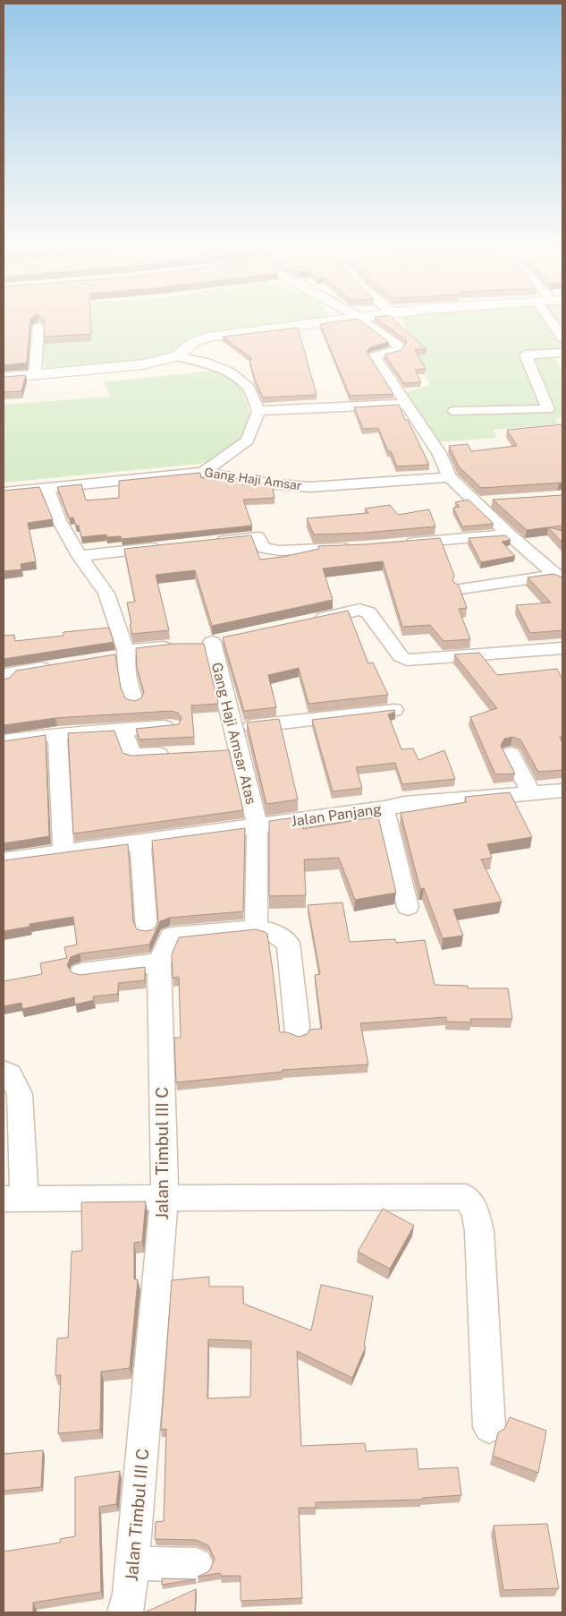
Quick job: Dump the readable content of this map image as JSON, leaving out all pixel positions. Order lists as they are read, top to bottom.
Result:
{
  "streets": {
    "street": [
      "Gang Haji Amsar",
      "Gang Haji Amsar Atas",
      "Jalan Panjang",
      "Jalan Timbul III C"
    ]
  },
  "crossings": [
    ["Gang Haji Amsar Atas", "Jalan Panjang"]
  ]
}
